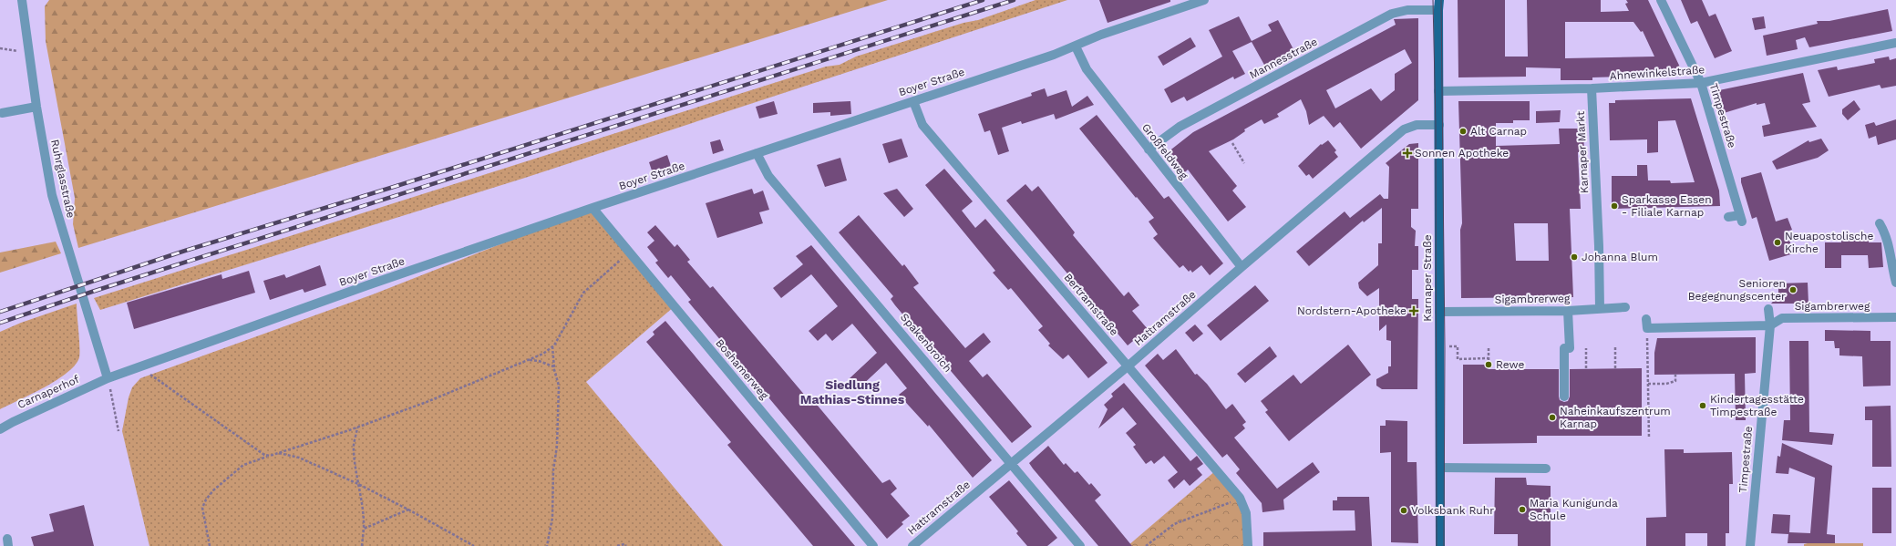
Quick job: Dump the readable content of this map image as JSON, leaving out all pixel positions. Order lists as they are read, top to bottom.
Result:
{
  "streets": {
    "main road": ["Karnaper Straße"],
    "street": [
      "Mannesstraße",
      "Ahnewinkelstraße",
      "Boyer Straße",
      "Timpestraße",
      "Großfeldweg",
      "Karnaper Markt",
      "Ruhrglasstraße",
      "Sigambrerweg",
      "Bertramstraße",
      "Hattramstraße",
      "Spakenbroich",
      "Boshamerweg",
      "Carnaperhof"
    ]
  },
  "crossings": [
    ["Mannesstraße", "Großfeldweg"],
    ["Mannesstraße", "Karnaper Straße"],
    ["Ahnewinkelstraße", "Timpestraße"],
    ["Ahnewinkelstraße", "Karnaper Markt"],
    ["Ahnewinkelstraße", "Karnaper Straße"],
    ["Boyer Straße", "Großfeldweg"],
    ["Boyer Straße", "Ruhrglasstraße"],
    ["Boyer Straße", "Bertramstraße"],
    ["Boyer Straße", "Spakenbroich"],
    ["Boyer Straße", "Boshamerweg"],
    ["Boyer Straße", "Carnaperhof"],
    ["Timpestraße", "Sigambrerweg"],
    ["Großfeldweg", "Hattramstraße"],
    ["Karnaper Markt", "Sigambrerweg"],
    ["Ruhrglasstraße", "Carnaperhof"],
    ["Karnaper Straße", "Sigambrerweg"],
    ["Karnaper Straße", "Hattramstraße"],
    ["Bertramstraße", "Hattramstraße"],
    ["Hattramstraße", "Spakenbroich"]
  ],
  "districts": ["Siedlung Mathias-Stinnes"],
  "places": {
    "other": [
      "Alt Carnap",
      "Sparkasse Essen - Filiale Karnap",
      "Neuapostolische Kirche",
      "Johanna Blum",
      "Senioren Begegnungscenter",
      "Rewe",
      "Kindertagesstätte Timpestraße",
      "Naheinkaufszentrum Karnap",
      "Maria Kunigunda Schule",
      "Volksbank Ruhr"
    ],
    "health": ["Sonnen Apotheke", "Nordstern-Apotheke"]
  }
}
